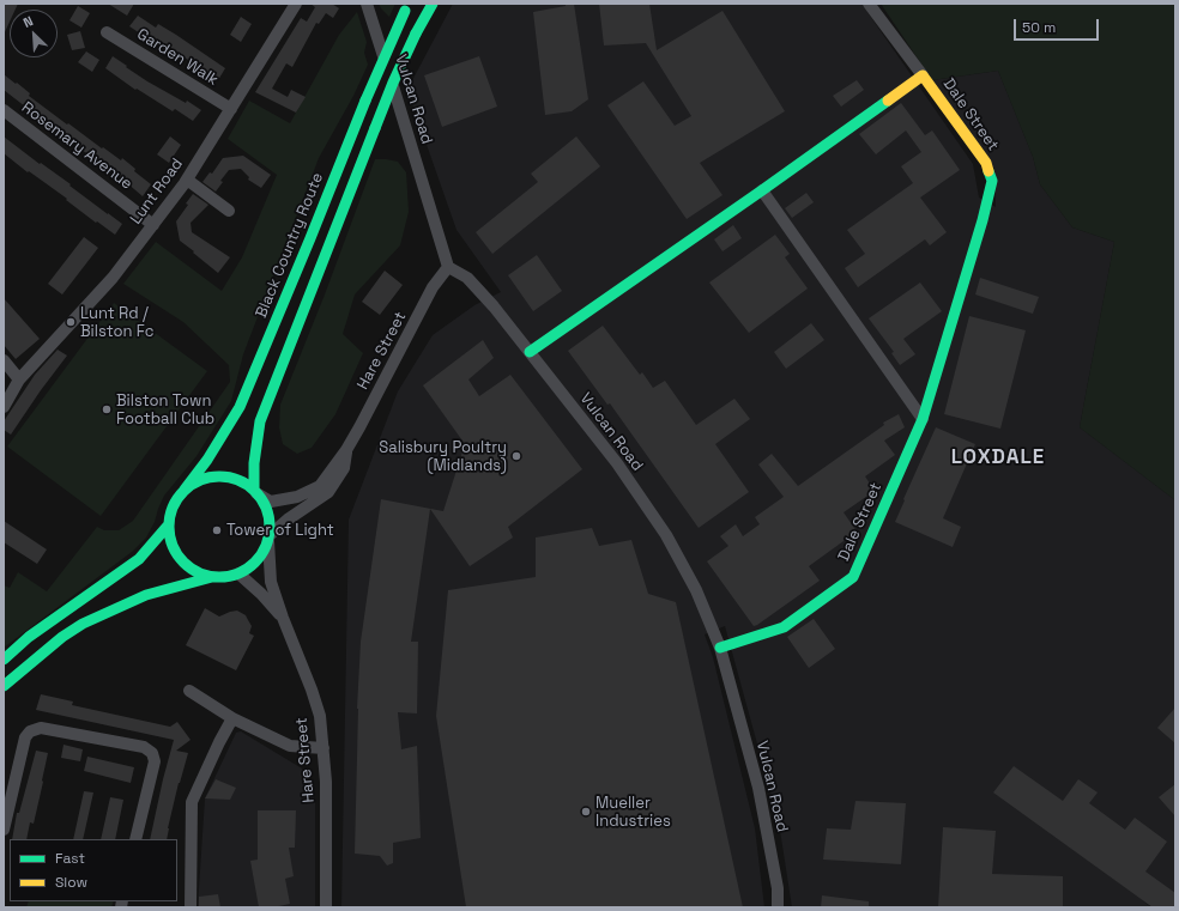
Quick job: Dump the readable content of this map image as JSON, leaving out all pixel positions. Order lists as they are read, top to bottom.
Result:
{
  "streets": {
    "main road": ["Dale Street", "Black Country Route"],
    "street": [
      "Garden Walk",
      "Vulcan Road",
      "Rosemary Avenue",
      "Lunt Road",
      "Hare Street"
    ]
  },
  "crossings": [
    ["Garden Walk", "Lunt Road"],
    ["Vulcan Road", "Dale Street"],
    ["Vulcan Road", "Hare Street"],
    ["Rosemary Avenue", "Lunt Road"],
    ["Black Country Route", "Hare Street"]
  ],
  "districts": ["LOXDALE"],
  "places": [
    "Lunt Rd / Bilston Fc",
    "Bilston Town Football Club",
    "Salisbury Poultry (Midlands)",
    "Tower of Light",
    "Mueller Industries"
  ],
  "legend": ["Fast", "Slow"],
  "scale_bar": "50 m",
  "north": "top left"
}
